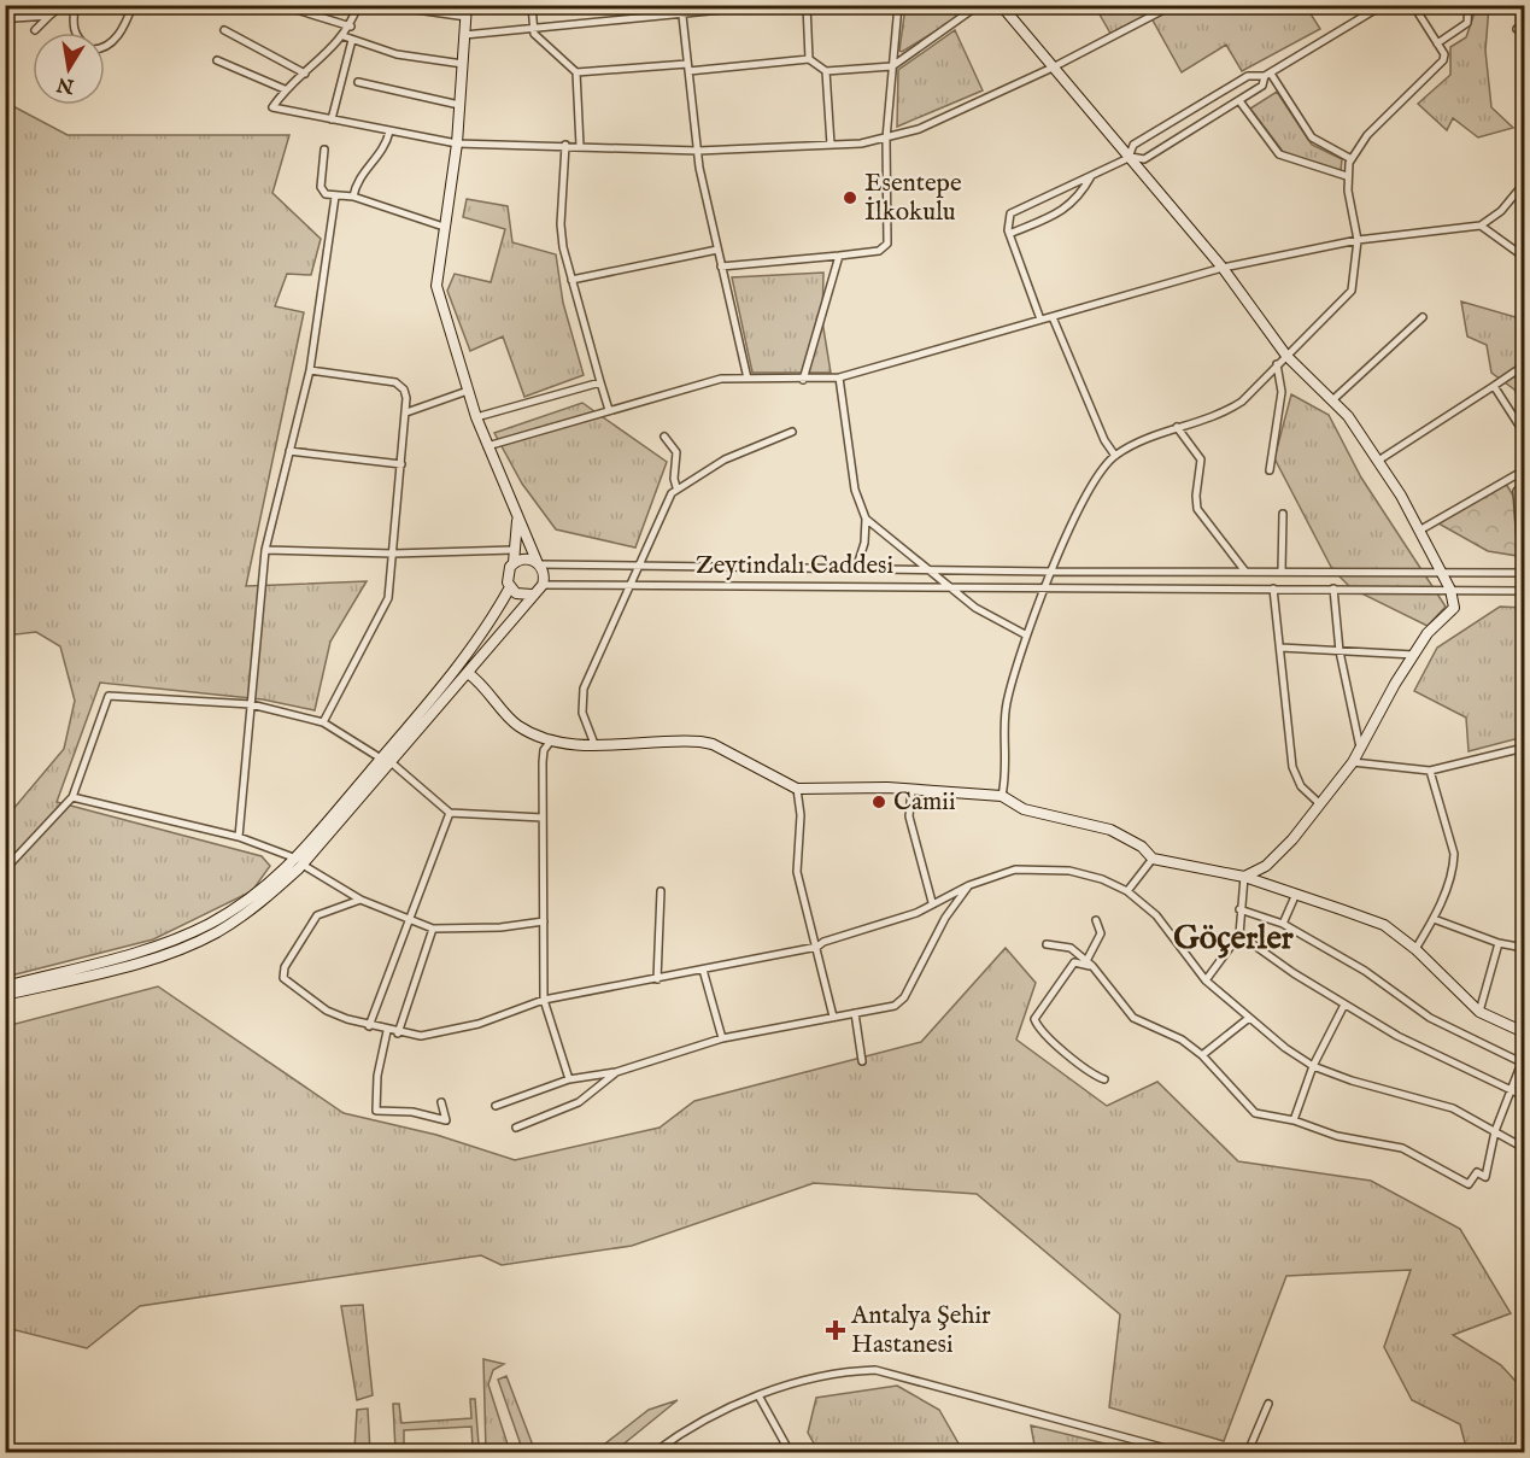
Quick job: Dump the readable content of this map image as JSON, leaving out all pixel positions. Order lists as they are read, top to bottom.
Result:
{
  "streets": {
    "street": ["Zeytindalı Caddesi"]
  },
  "districts": ["Göçerler"],
  "places": {
    "other": ["Esentepe İlkokulu", "Camii"],
    "health": ["Antalya Şehir Hastanesi"]
  },
  "north": "bottom"
}
